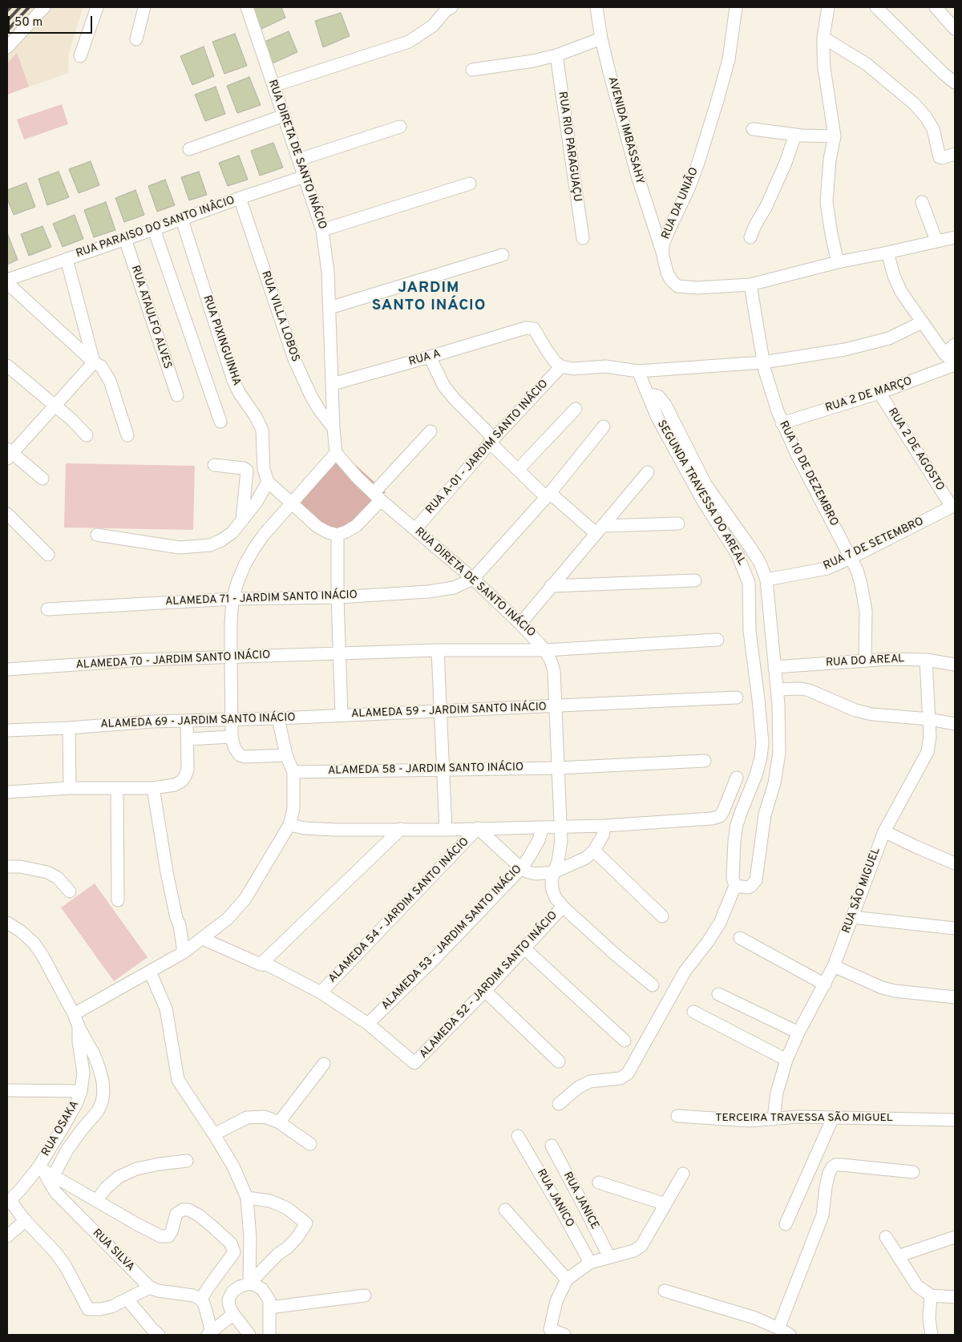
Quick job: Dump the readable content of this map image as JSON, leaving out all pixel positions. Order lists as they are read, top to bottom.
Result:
{
  "streets": {
    "street": [
      "AVENIDA IMBASSAHY",
      "RUA RIO PARAGUAÇU",
      "RUA DIRETA DE SANTO INÁCIO",
      "RUA DA UNIÃO",
      "RUA PARAISO DO SANTO INÂCIO",
      "RUA VILLA LOBOS",
      "RUA ATAULFO ALVES",
      "RUA PIXINGUINHA",
      "RUA A",
      "RUA 2 DE MARÇO",
      "RUA A-01 - JARDIM SANTO INÁCIO",
      "RUA 2 DE AGOSTO",
      "RUA 10 DE DEZEMBRO",
      "SEGUNDA TRAVESSA DO AREAL",
      "RUA 7 DE SETEMBRO",
      "ALAMEDA 71 - JARDIM SANTO INÁCIO",
      "ALAMEDA 70 - JARDIM SANTO INÁCIO",
      "RUA DO AREAL",
      "ALAMEDA 59 - JARDIM SANTO INÁCIO",
      "ALAMEDA 69 - JARDIM SANTO INÁCIO",
      "ALAMEDA 58 - JARDIM SANTO INÁCIO",
      "RUA SÃO MIGUEL",
      "ALAMEDA 54 - JARDIM SANTO INÁCIO",
      "ALAMEDA 53 - JARDIM SANTO INÁCIO",
      "ALAMEDA 52 - JARDIM SANTO INÁCIO",
      "TERCEIRA TRAVESSA SÃO MIGUEL",
      "RUA OSAKA",
      "RUA JANICO",
      "RUA JANICE",
      "RUA SILVA"
    ]
  },
  "crossings": [
    ["AVENIDA IMBASSAHY", "RUA DA UNIÃO"],
    ["RUA DIRETA DE SANTO INÁCIO", "RUA PARAISO DO SANTO INÂCIO"],
    ["RUA DIRETA DE SANTO INÁCIO", "RUA VILLA LOBOS"],
    ["RUA DIRETA DE SANTO INÁCIO", "RUA A"],
    ["RUA DIRETA DE SANTO INÁCIO", "RUA A-01 - JARDIM SANTO INÁCIO"],
    ["RUA DIRETA DE SANTO INÁCIO", "ALAMEDA 71 - JARDIM SANTO INÁCIO"],
    ["RUA DIRETA DE SANTO INÁCIO", "ALAMEDA 70 - JARDIM SANTO INÁCIO"],
    ["RUA DIRETA DE SANTO INÁCIO", "ALAMEDA 59 - JARDIM SANTO INÁCIO"],
    ["RUA DIRETA DE SANTO INÁCIO", "ALAMEDA 58 - JARDIM SANTO INÁCIO"],
    ["RUA DA UNIÃO", "RUA 10 DE DEZEMBRO"],
    ["RUA PARAISO DO SANTO INÂCIO", "RUA VILLA LOBOS"],
    ["RUA PARAISO DO SANTO INÂCIO", "RUA ATAULFO ALVES"],
    ["RUA PARAISO DO SANTO INÂCIO", "RUA PIXINGUINHA"],
    ["RUA A", "RUA A-01 - JARDIM SANTO INÁCIO"],
    ["RUA 2 DE MARÇO", "RUA 2 DE AGOSTO"],
    ["RUA 2 DE MARÇO", "RUA 10 DE DEZEMBRO"],
    ["RUA 2 DE AGOSTO", "RUA 7 DE SETEMBRO"],
    ["RUA 10 DE DEZEMBRO", "RUA 7 DE SETEMBRO"],
    ["RUA 10 DE DEZEMBRO", "RUA DO AREAL"],
    ["RUA DO AREAL", "RUA SÃO MIGUEL"],
    ["ALAMEDA 59 - JARDIM SANTO INÁCIO", "ALAMEDA 69 - JARDIM SANTO INÁCIO"],
    ["RUA SÃO MIGUEL", "TERCEIRA TRAVESSA SÃO MIGUEL"],
    ["ALAMEDA 53 - JARDIM SANTO INÁCIO", "ALAMEDA 52 - JARDIM SANTO INÁCIO"],
    ["RUA OSAKA", "RUA SILVA"]
  ],
  "districts": ["JARDIM SANTO INÁCIO"],
  "scale_bar": "50 m"
}
